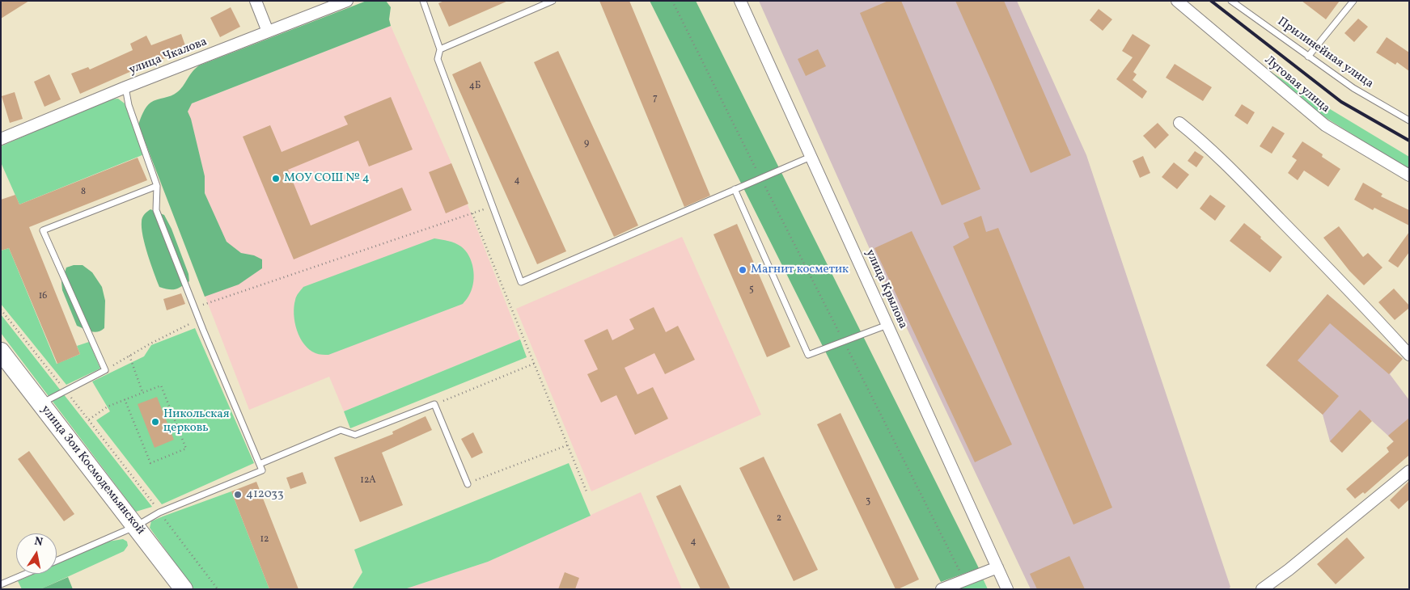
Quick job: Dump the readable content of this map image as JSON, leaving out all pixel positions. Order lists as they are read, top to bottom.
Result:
{
  "streets": {
    "main road": ["улица Зои Космодемьянской"],
    "street": ["улица Чкалова", "Луговая улица", "улица Крылова"],
    "lane": ["Прилинейная улица"]
  },
  "places": [
    "МОУ СОШ № 4",
    "Магнит косметик",
    "Никольская церковь",
    "412033"
  ],
  "house_numbers": [
    "4Б",
    "7",
    "9",
    "4",
    "8",
    "5",
    "16",
    "12А",
    "3",
    "2",
    "12",
    "4"
  ],
  "north": "top"
}
